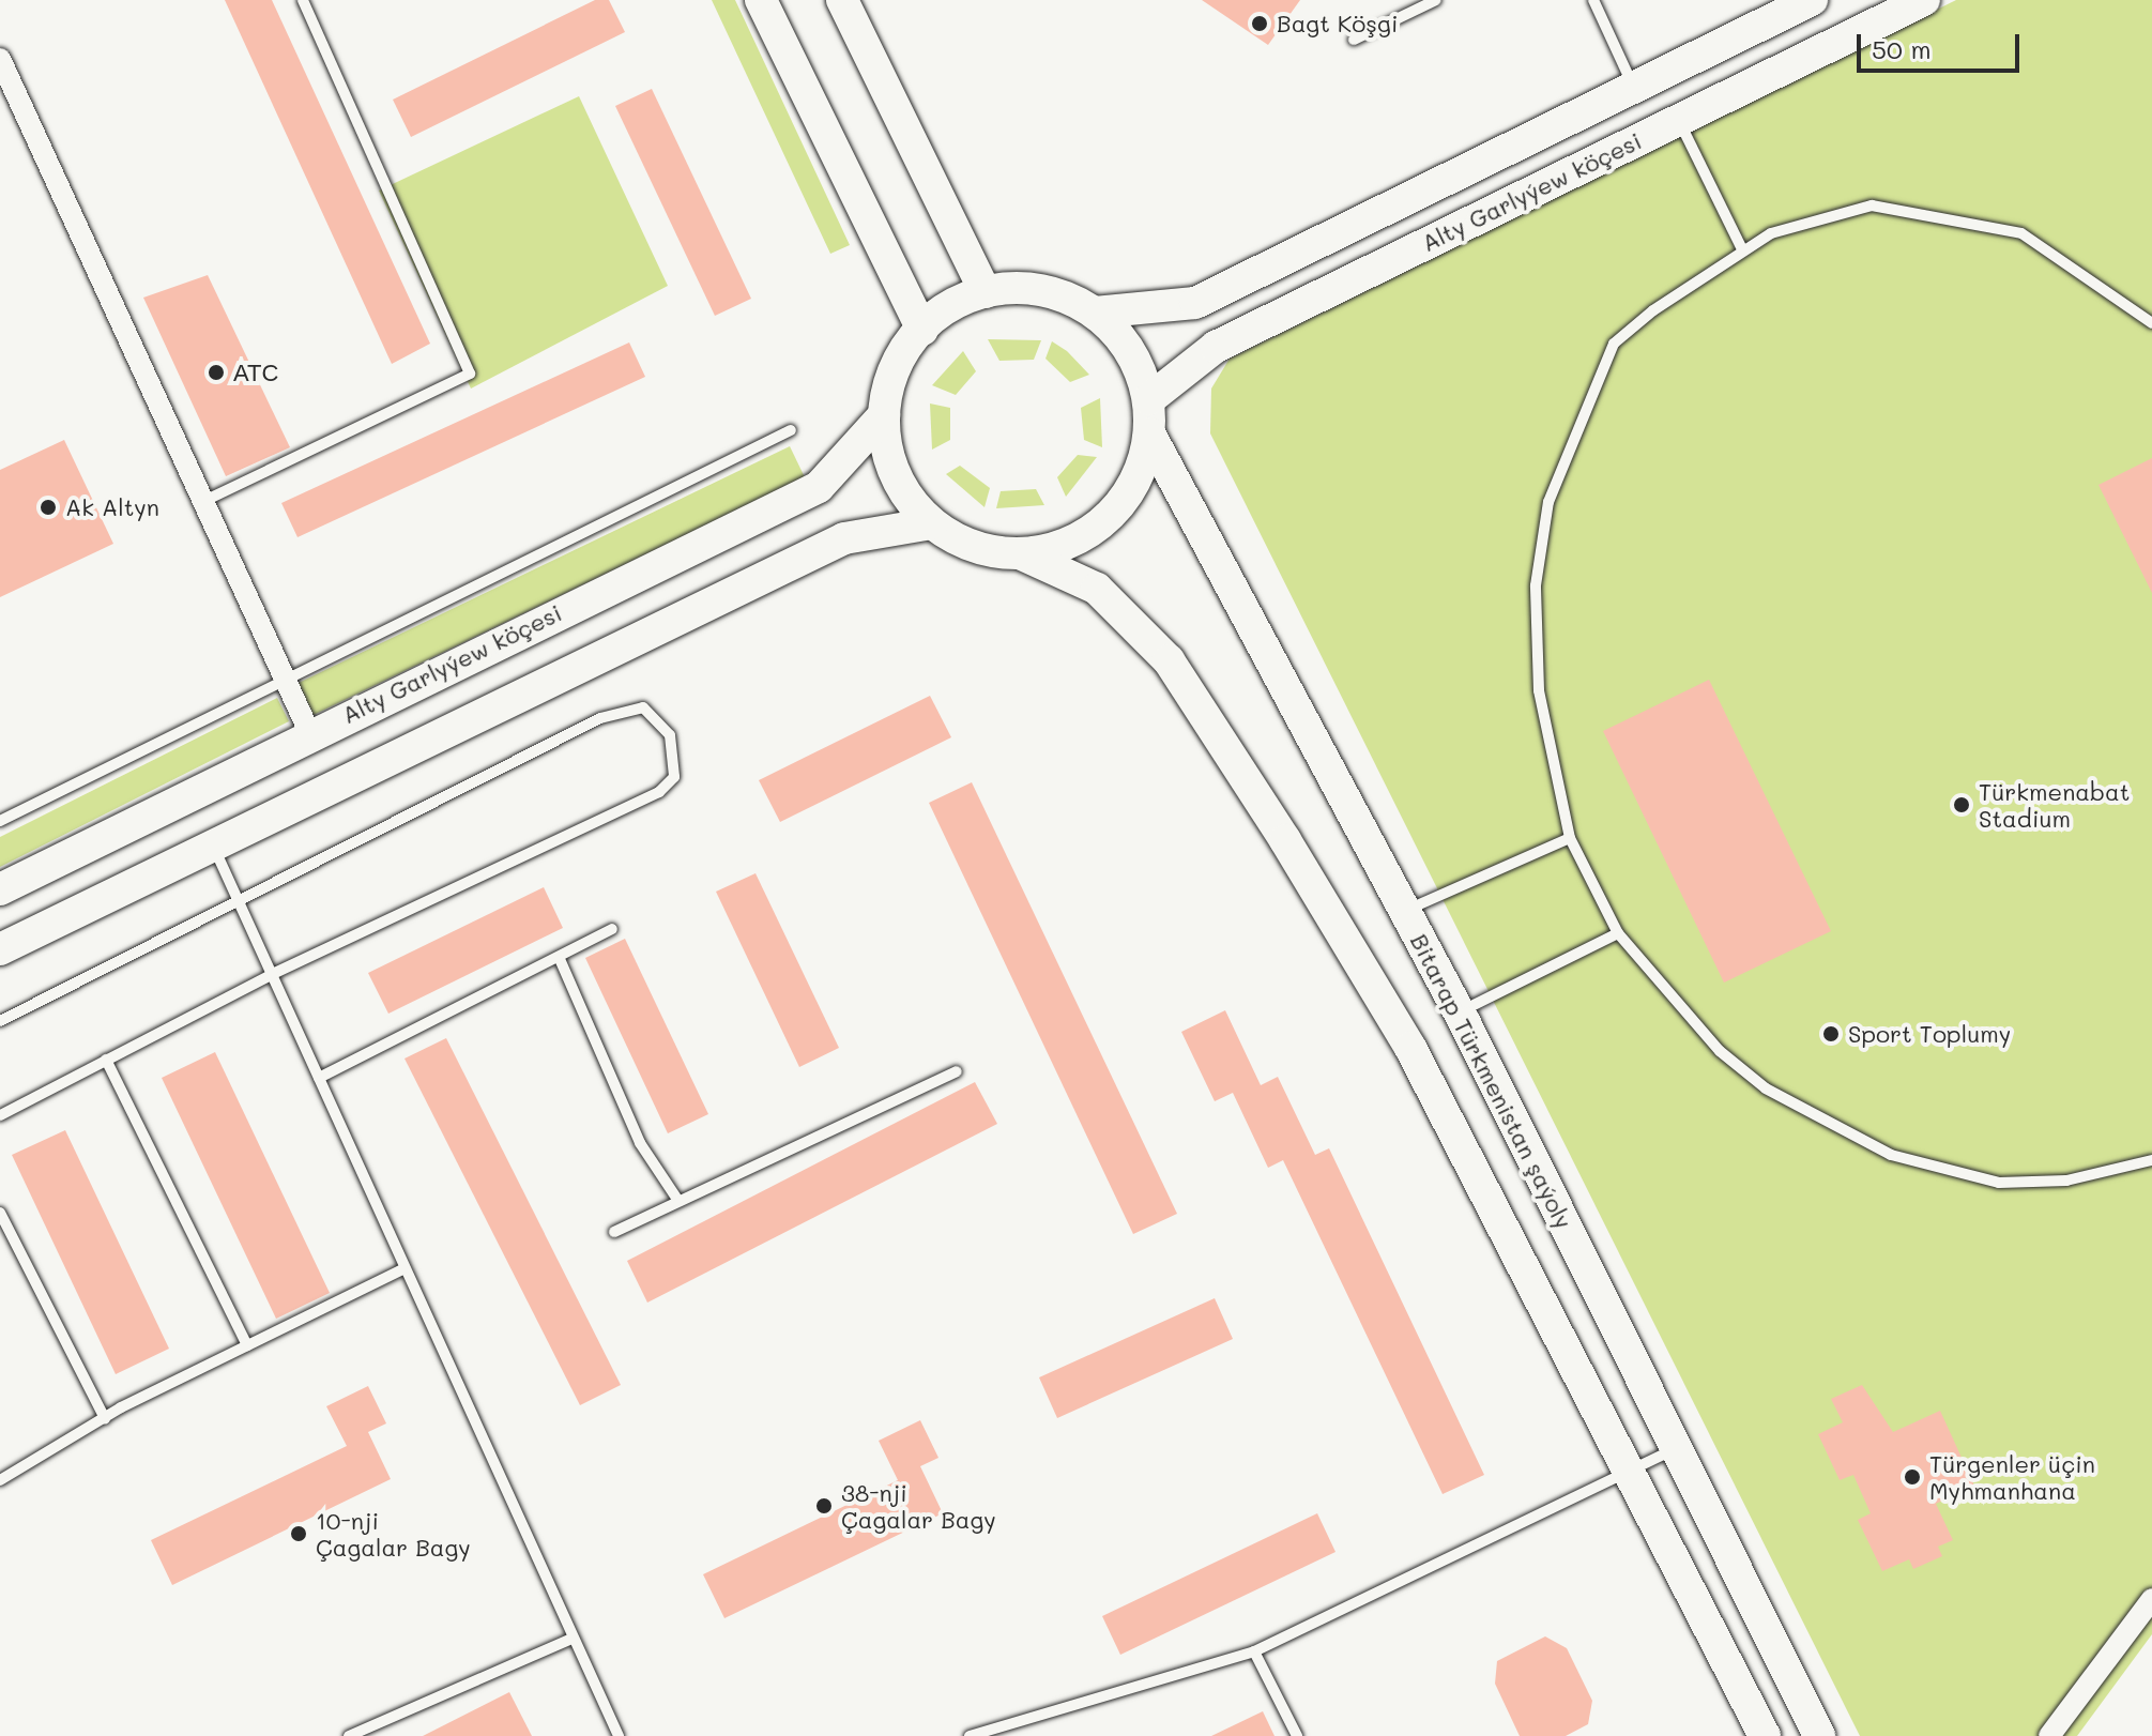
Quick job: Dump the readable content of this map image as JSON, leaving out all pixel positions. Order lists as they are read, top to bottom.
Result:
{
  "streets": {
    "main road": ["Alty Garlyýew köçesi", "Bitarap Türkmenistan şaýoly"]
  },
  "crossings": [
    ["Alty Garlyýew köçesi", "Bitarap Türkmenistan şaýoly"]
  ],
  "places": [
    "Bagt Köşgi",
    "АТС",
    "Ak Altyn",
    "Türkmenabat Stadium",
    "Sport Toplumy",
    "Türgenler üçin Myhmanhana",
    "38-nji Çagalar Bagy",
    "10-nji Çagalar Bagy"
  ],
  "scale_bar": "50 m"
}
